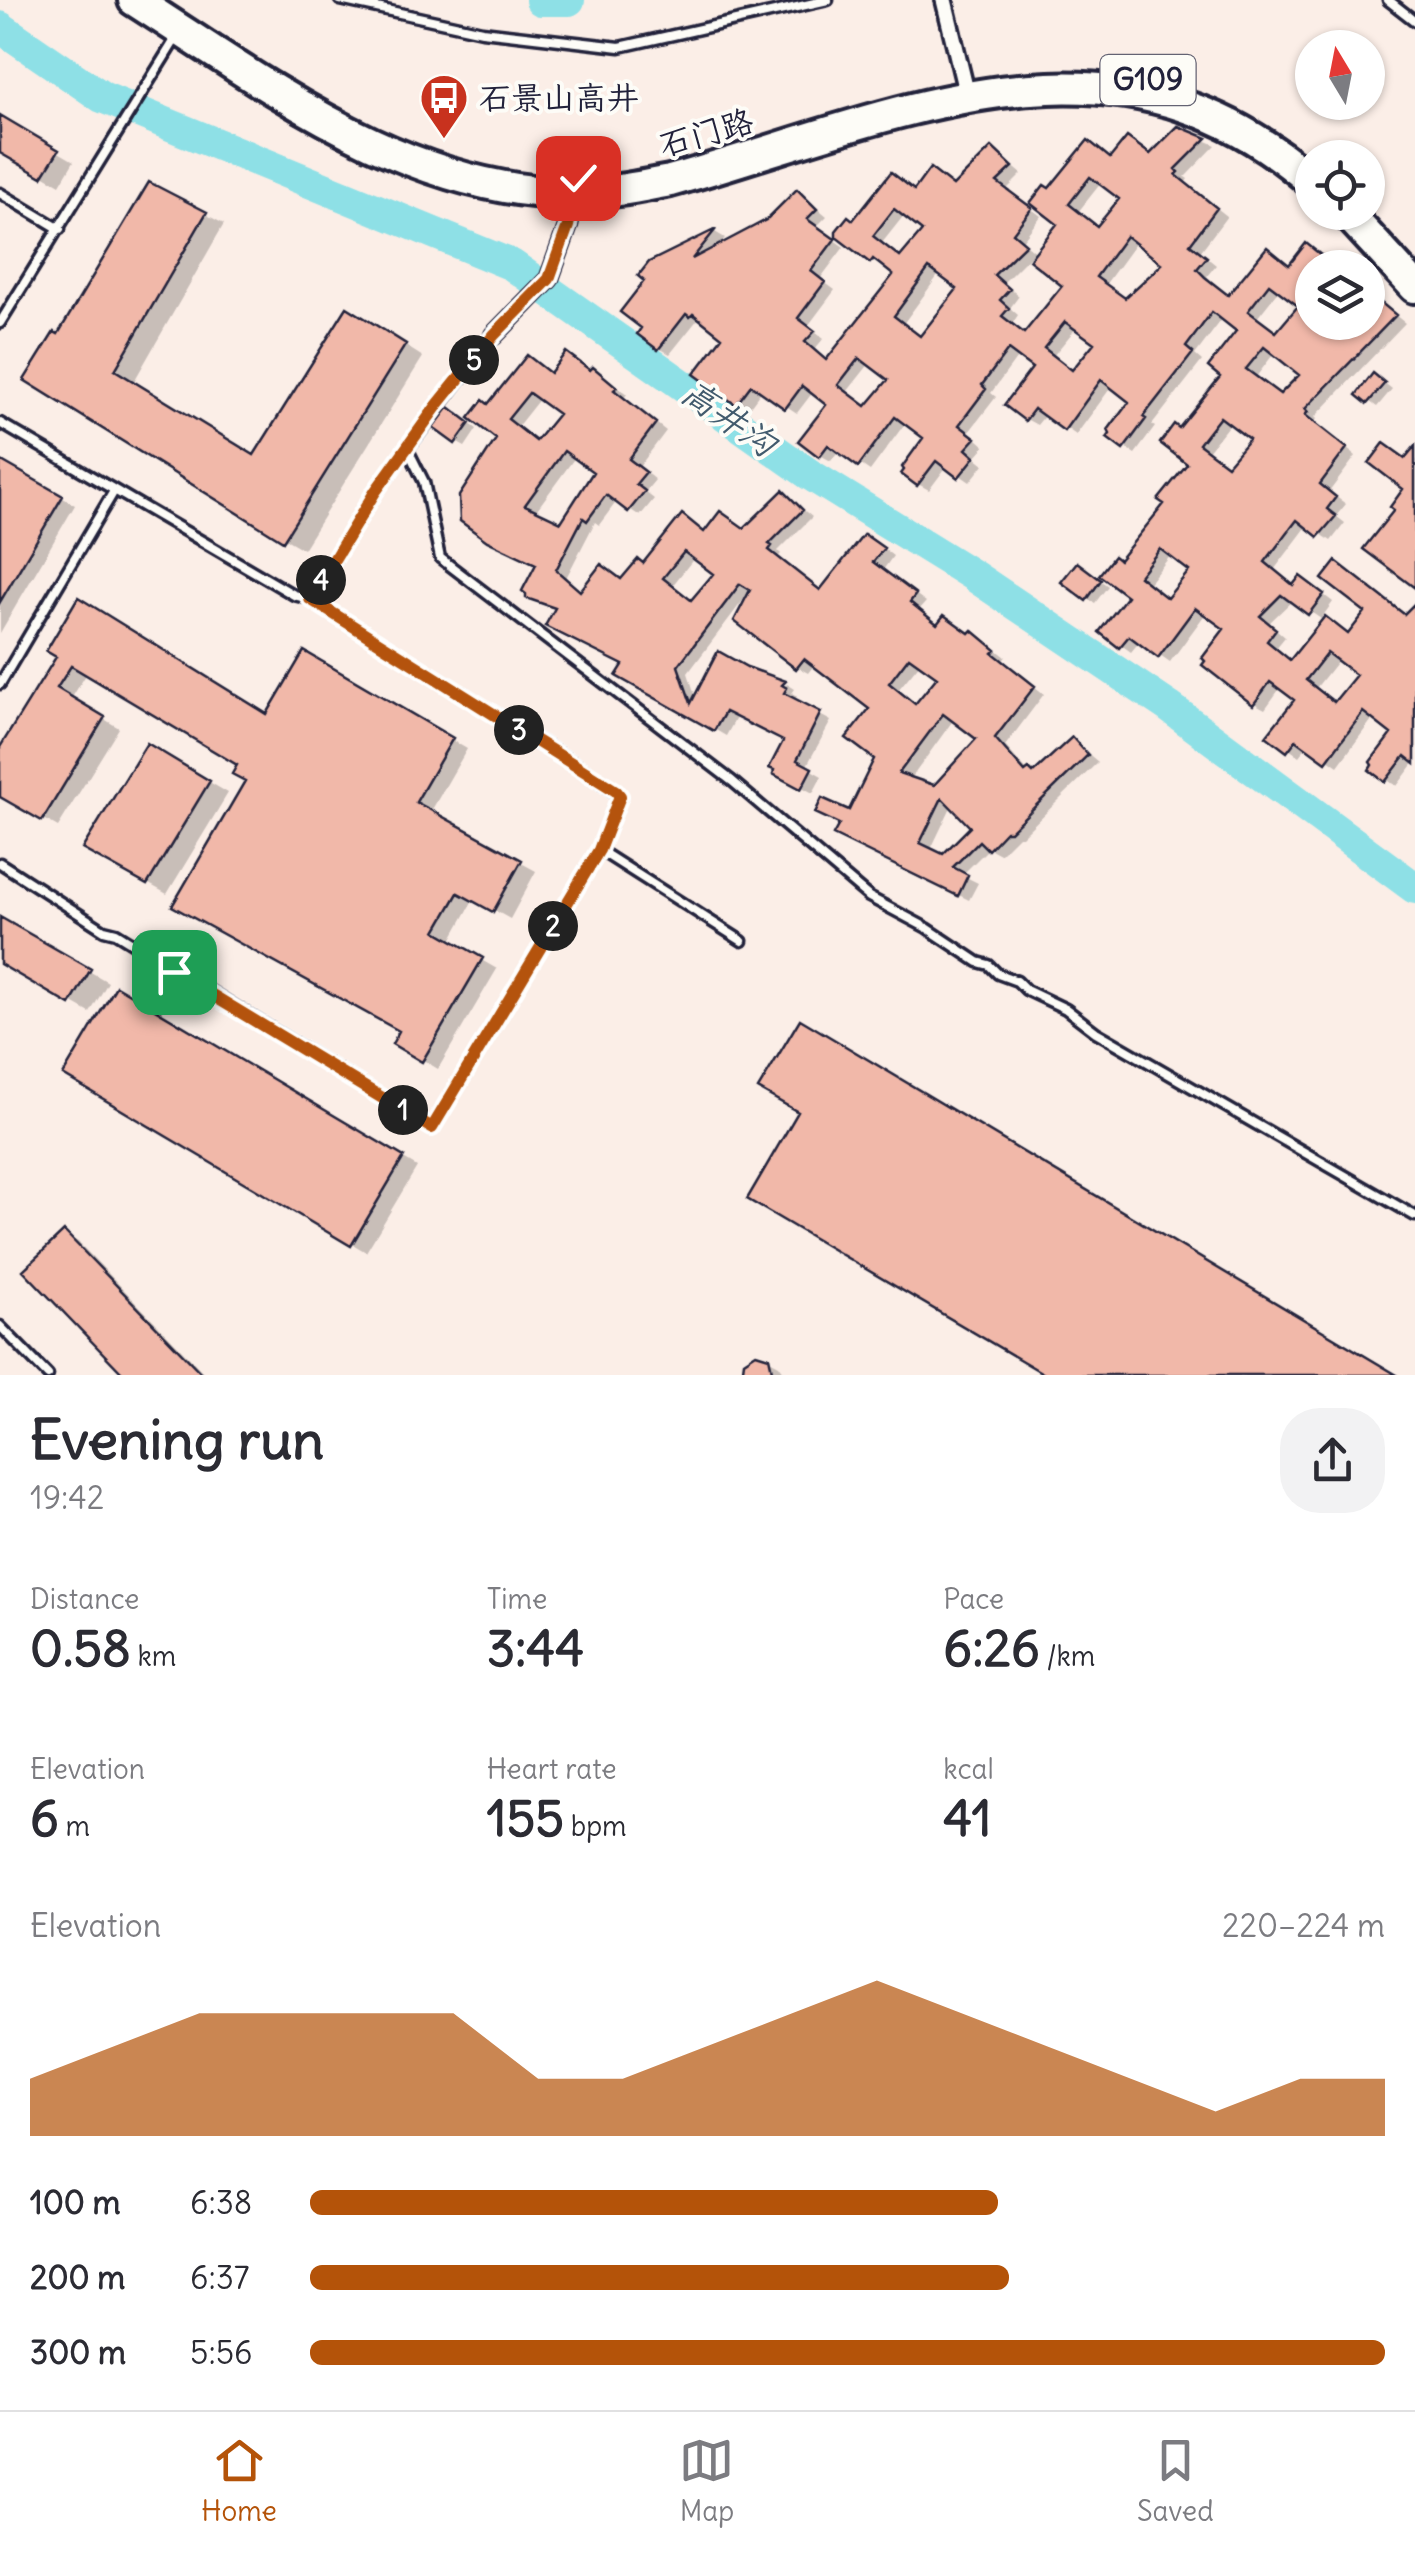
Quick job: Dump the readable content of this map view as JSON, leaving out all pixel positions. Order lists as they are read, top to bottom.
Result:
{
  "streets": {
    "highway": ["G109", "石门路"]
  },
  "water": ["高井沟"],
  "places": {
    "bus stop": ["石景山高井"]
  },
  "north": "top",
  "page": {
    "pins": [
      "5",
      "4",
      "3",
      "2",
      "1"
    ],
    "heading": ["Evening run", "19:42"],
    "stats": [
      ["Distance", "0.58 km"],
      ["Time", "3:44"],
      ["Pace", "6:26 /km"],
      ["Elevation", "6 m"],
      ["Heart rate", "155 bpm"],
      ["kcal", "41"]
    ],
    "chart": ["Elevation", "220–224 m"],
    "list": [
      {
        "name": "100 m",
        "note": "6:38"
      },
      {
        "name": "200 m",
        "note": "6:37"
      },
      {
        "name": "300 m",
        "note": "5:56"
      }
    ],
    "tabs": ["Home", "Map", "Saved"]
  }
}
